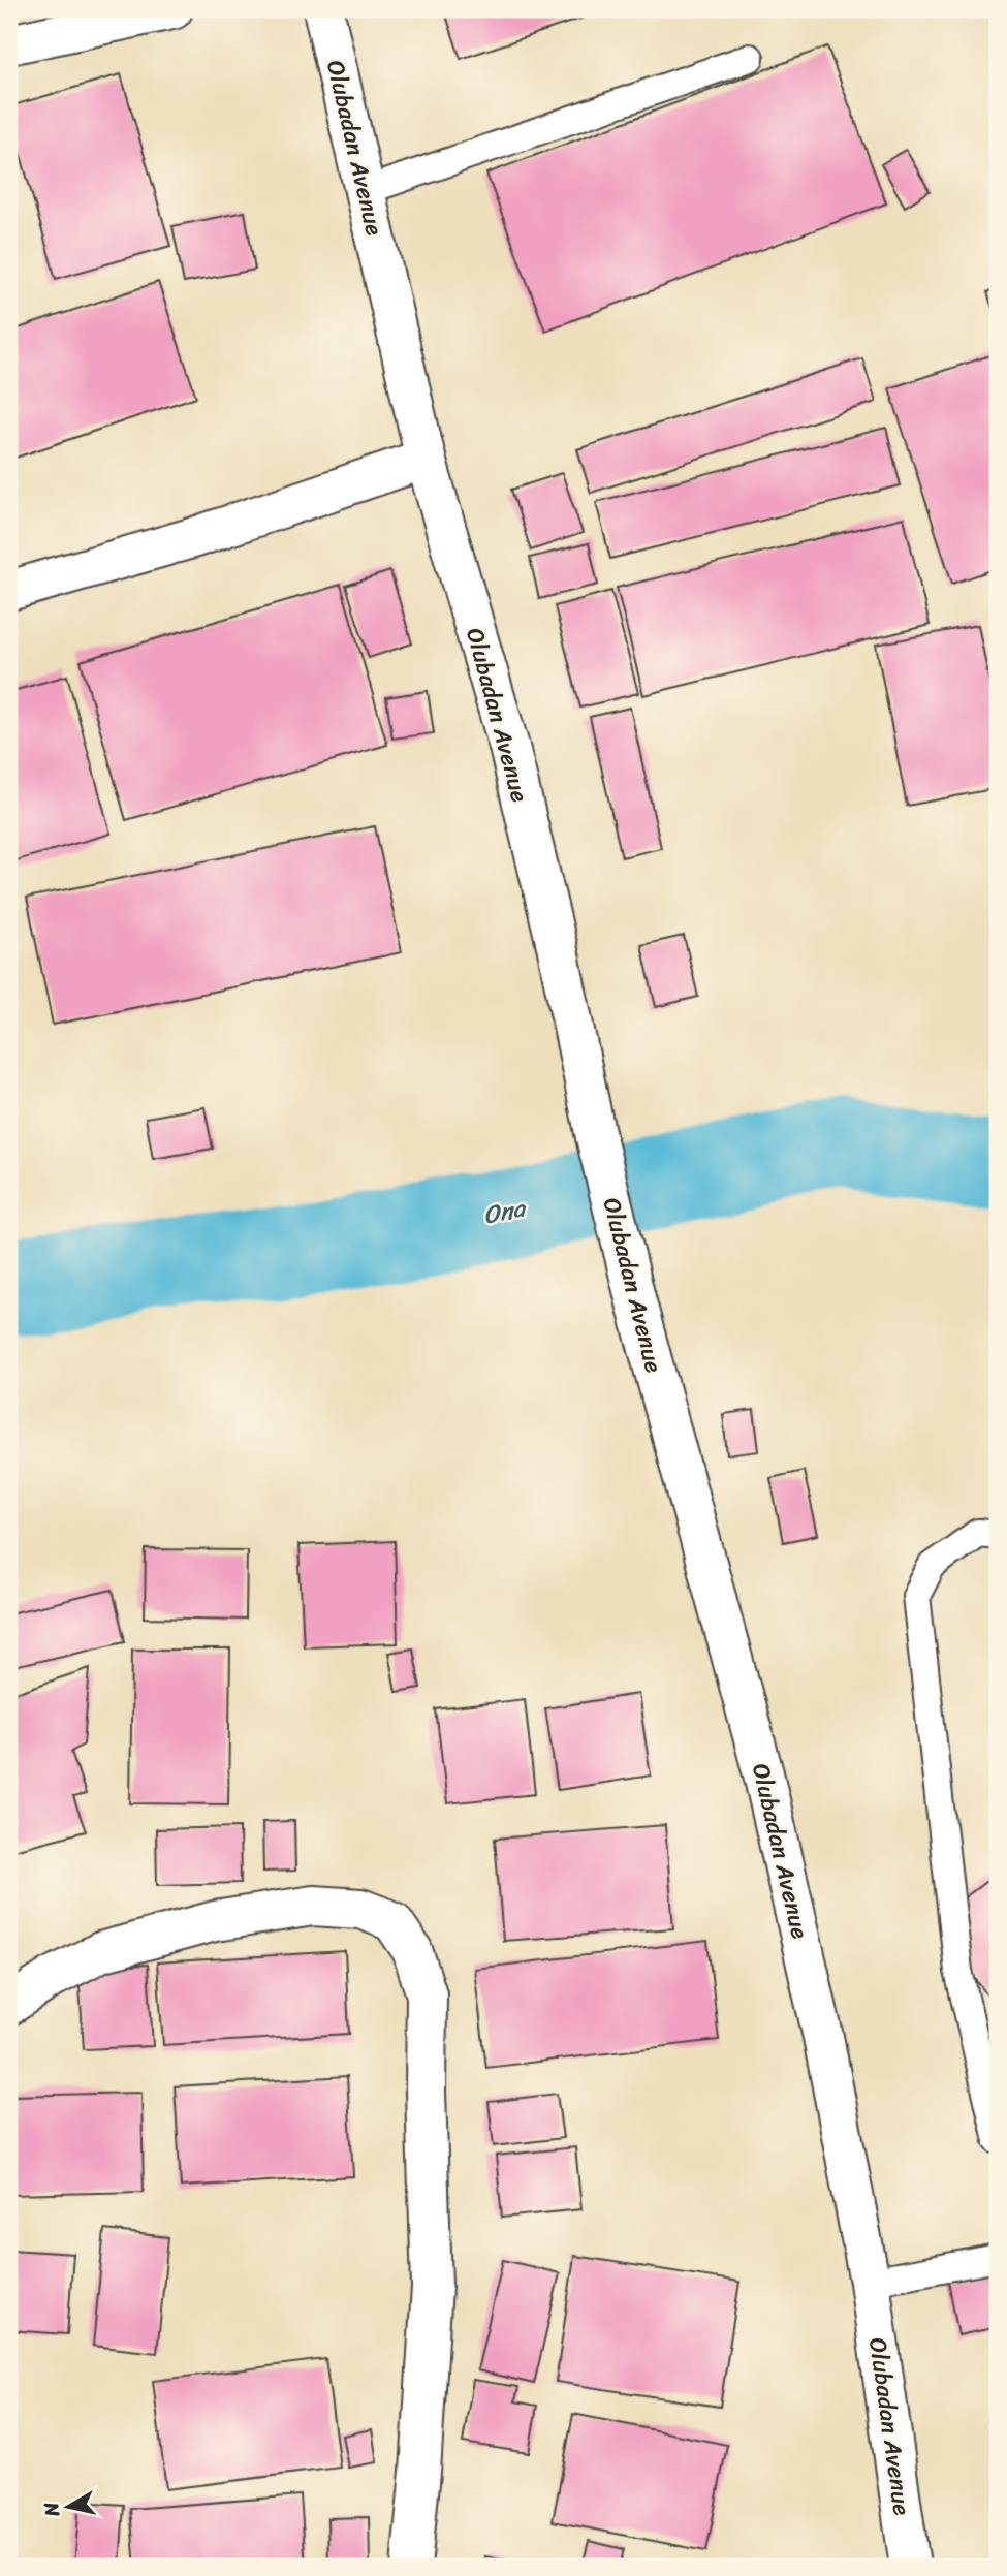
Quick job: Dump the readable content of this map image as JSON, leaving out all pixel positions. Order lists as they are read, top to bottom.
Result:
{
  "streets": {
    "street": ["Olubadan Avenue"]
  },
  "water": ["Ona"],
  "north": "left"
}
